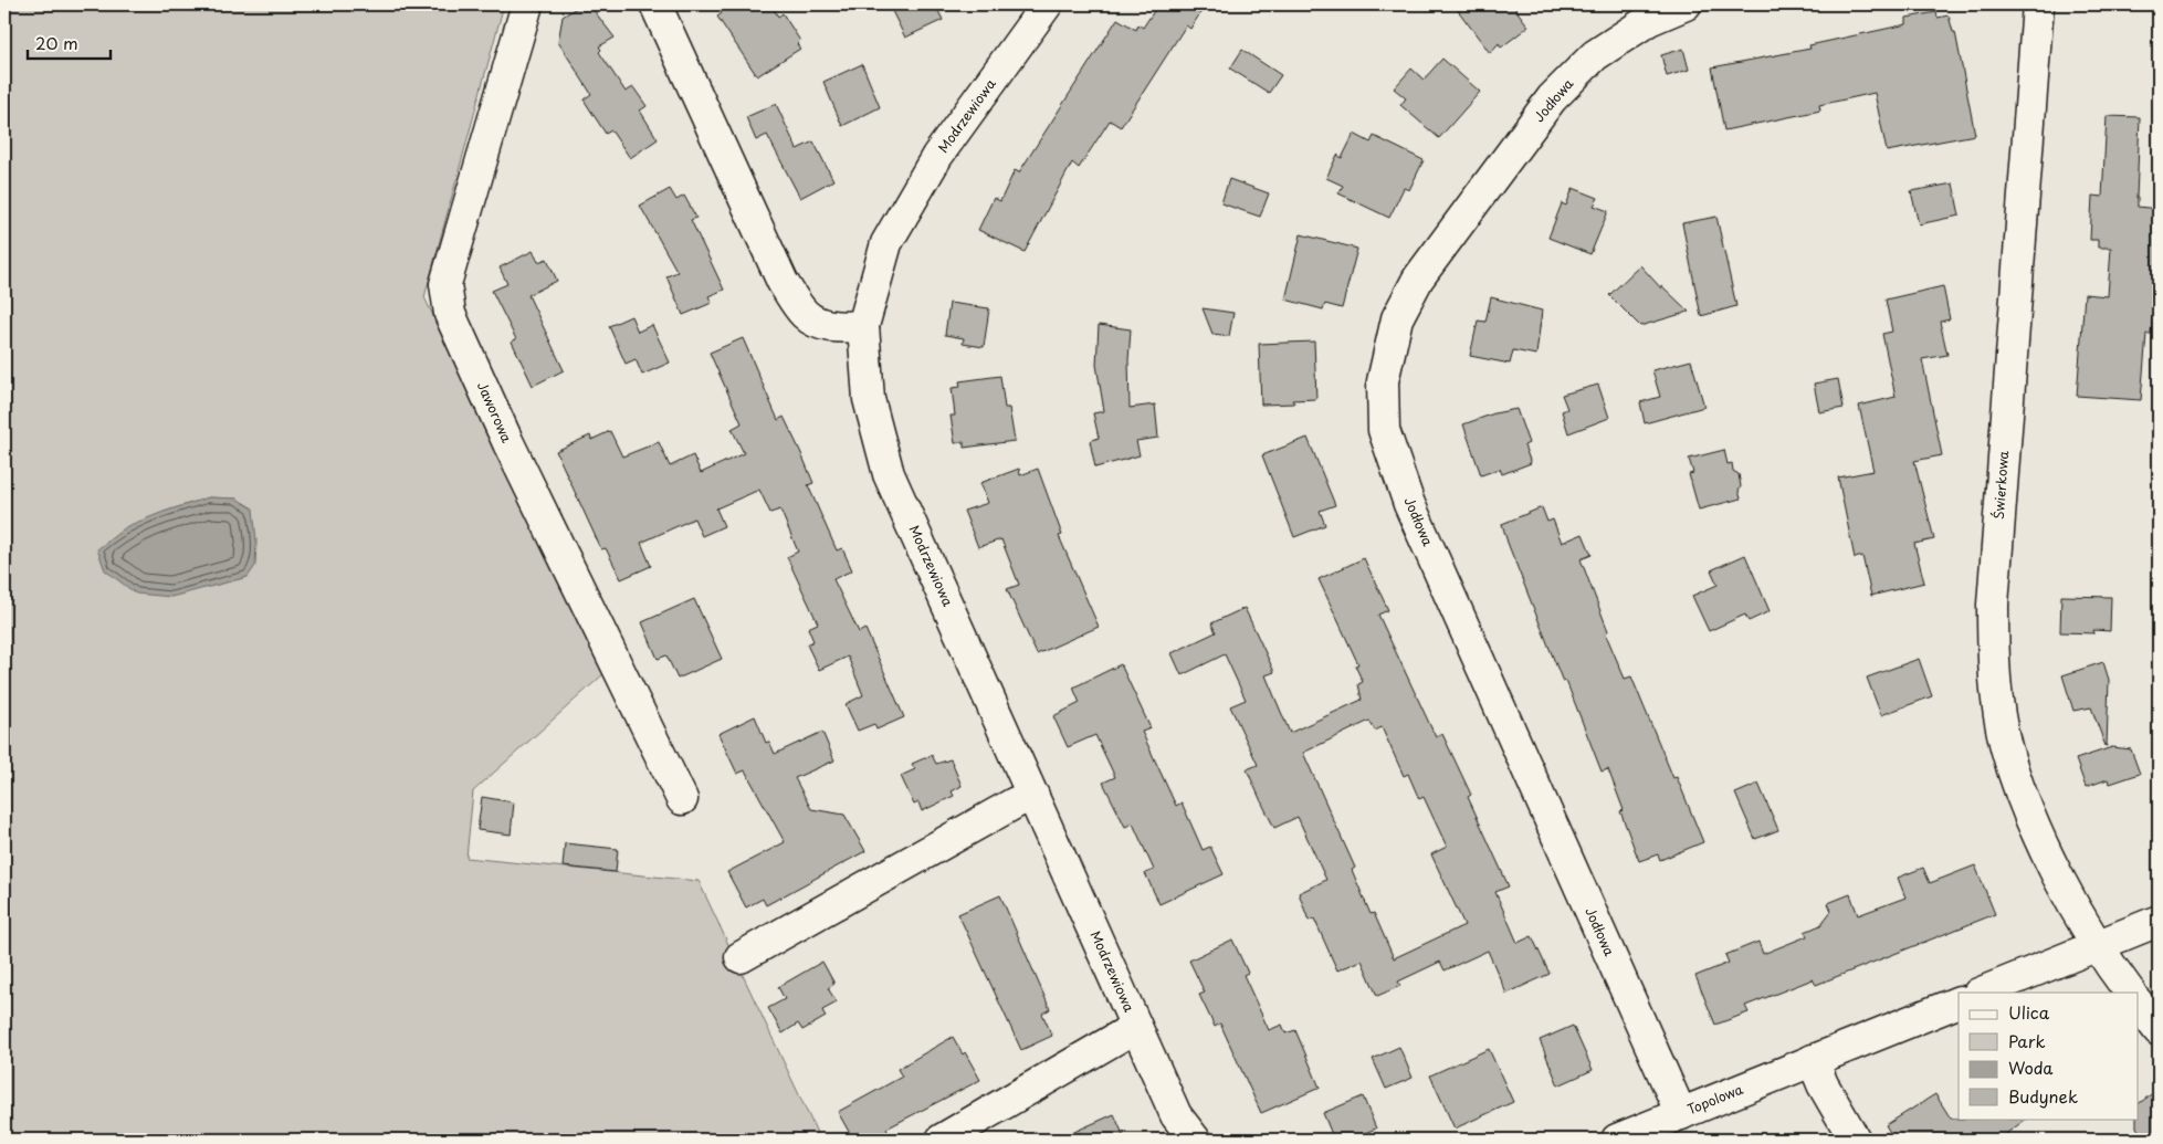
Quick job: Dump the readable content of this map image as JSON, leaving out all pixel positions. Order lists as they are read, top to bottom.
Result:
{
  "streets": {
    "street": [
      "Jodłowa",
      "Modrzewiowa",
      "Jaworowa",
      "Świerkowa",
      "Topolowa"
    ]
  },
  "crossings": [
    ["Jodłowa", "Topolowa"]
  ],
  "legend": [
    "Ulica",
    "Park",
    "Woda",
    "Budynek"
  ],
  "scale_bar": "20 m"
}
